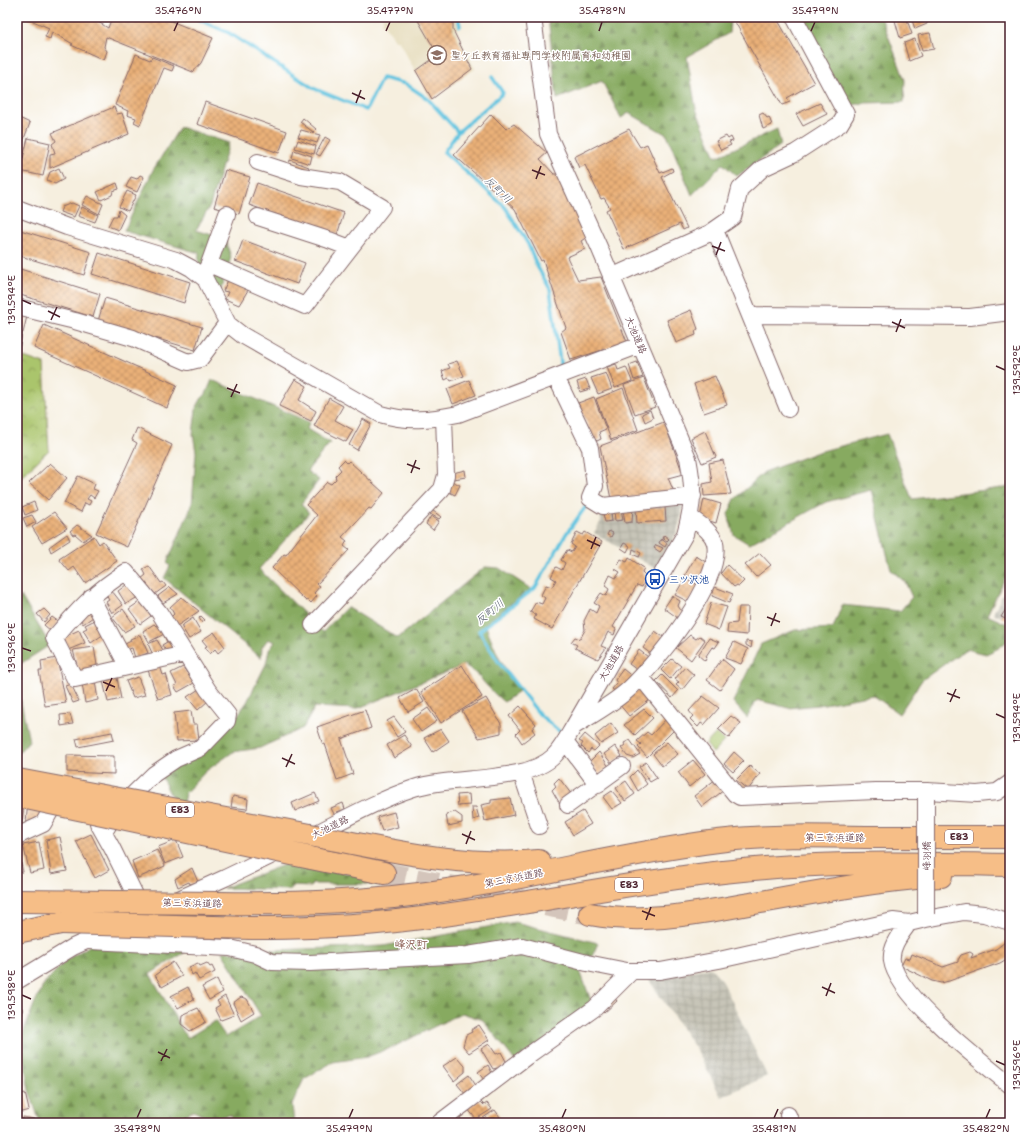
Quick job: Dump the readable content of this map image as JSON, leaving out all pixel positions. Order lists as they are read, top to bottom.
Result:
{
  "streets": {
    "highway": ["E83", "第三京浜道路"],
    "street": ["大池道路", "峰羽橋"]
  },
  "crossings": [
    ["E83", "第三京浜道路"]
  ],
  "districts": ["峰沢町"],
  "water": ["反町川"],
  "places": {
    "school or university": ["聖ケ丘教育福祉専門学校附属育和幼稚園"],
    "bus stop": ["三ツ沢池"]
  },
  "coordinates": [
    "35.476°N",
    "35.477°N",
    "35.478°N",
    "35.479°N",
    "139.594°E",
    "139.592°E",
    "139.596°E",
    "139.598°E",
    "35.480°N",
    "35.481°N",
    "35.482°N"
  ]
}
